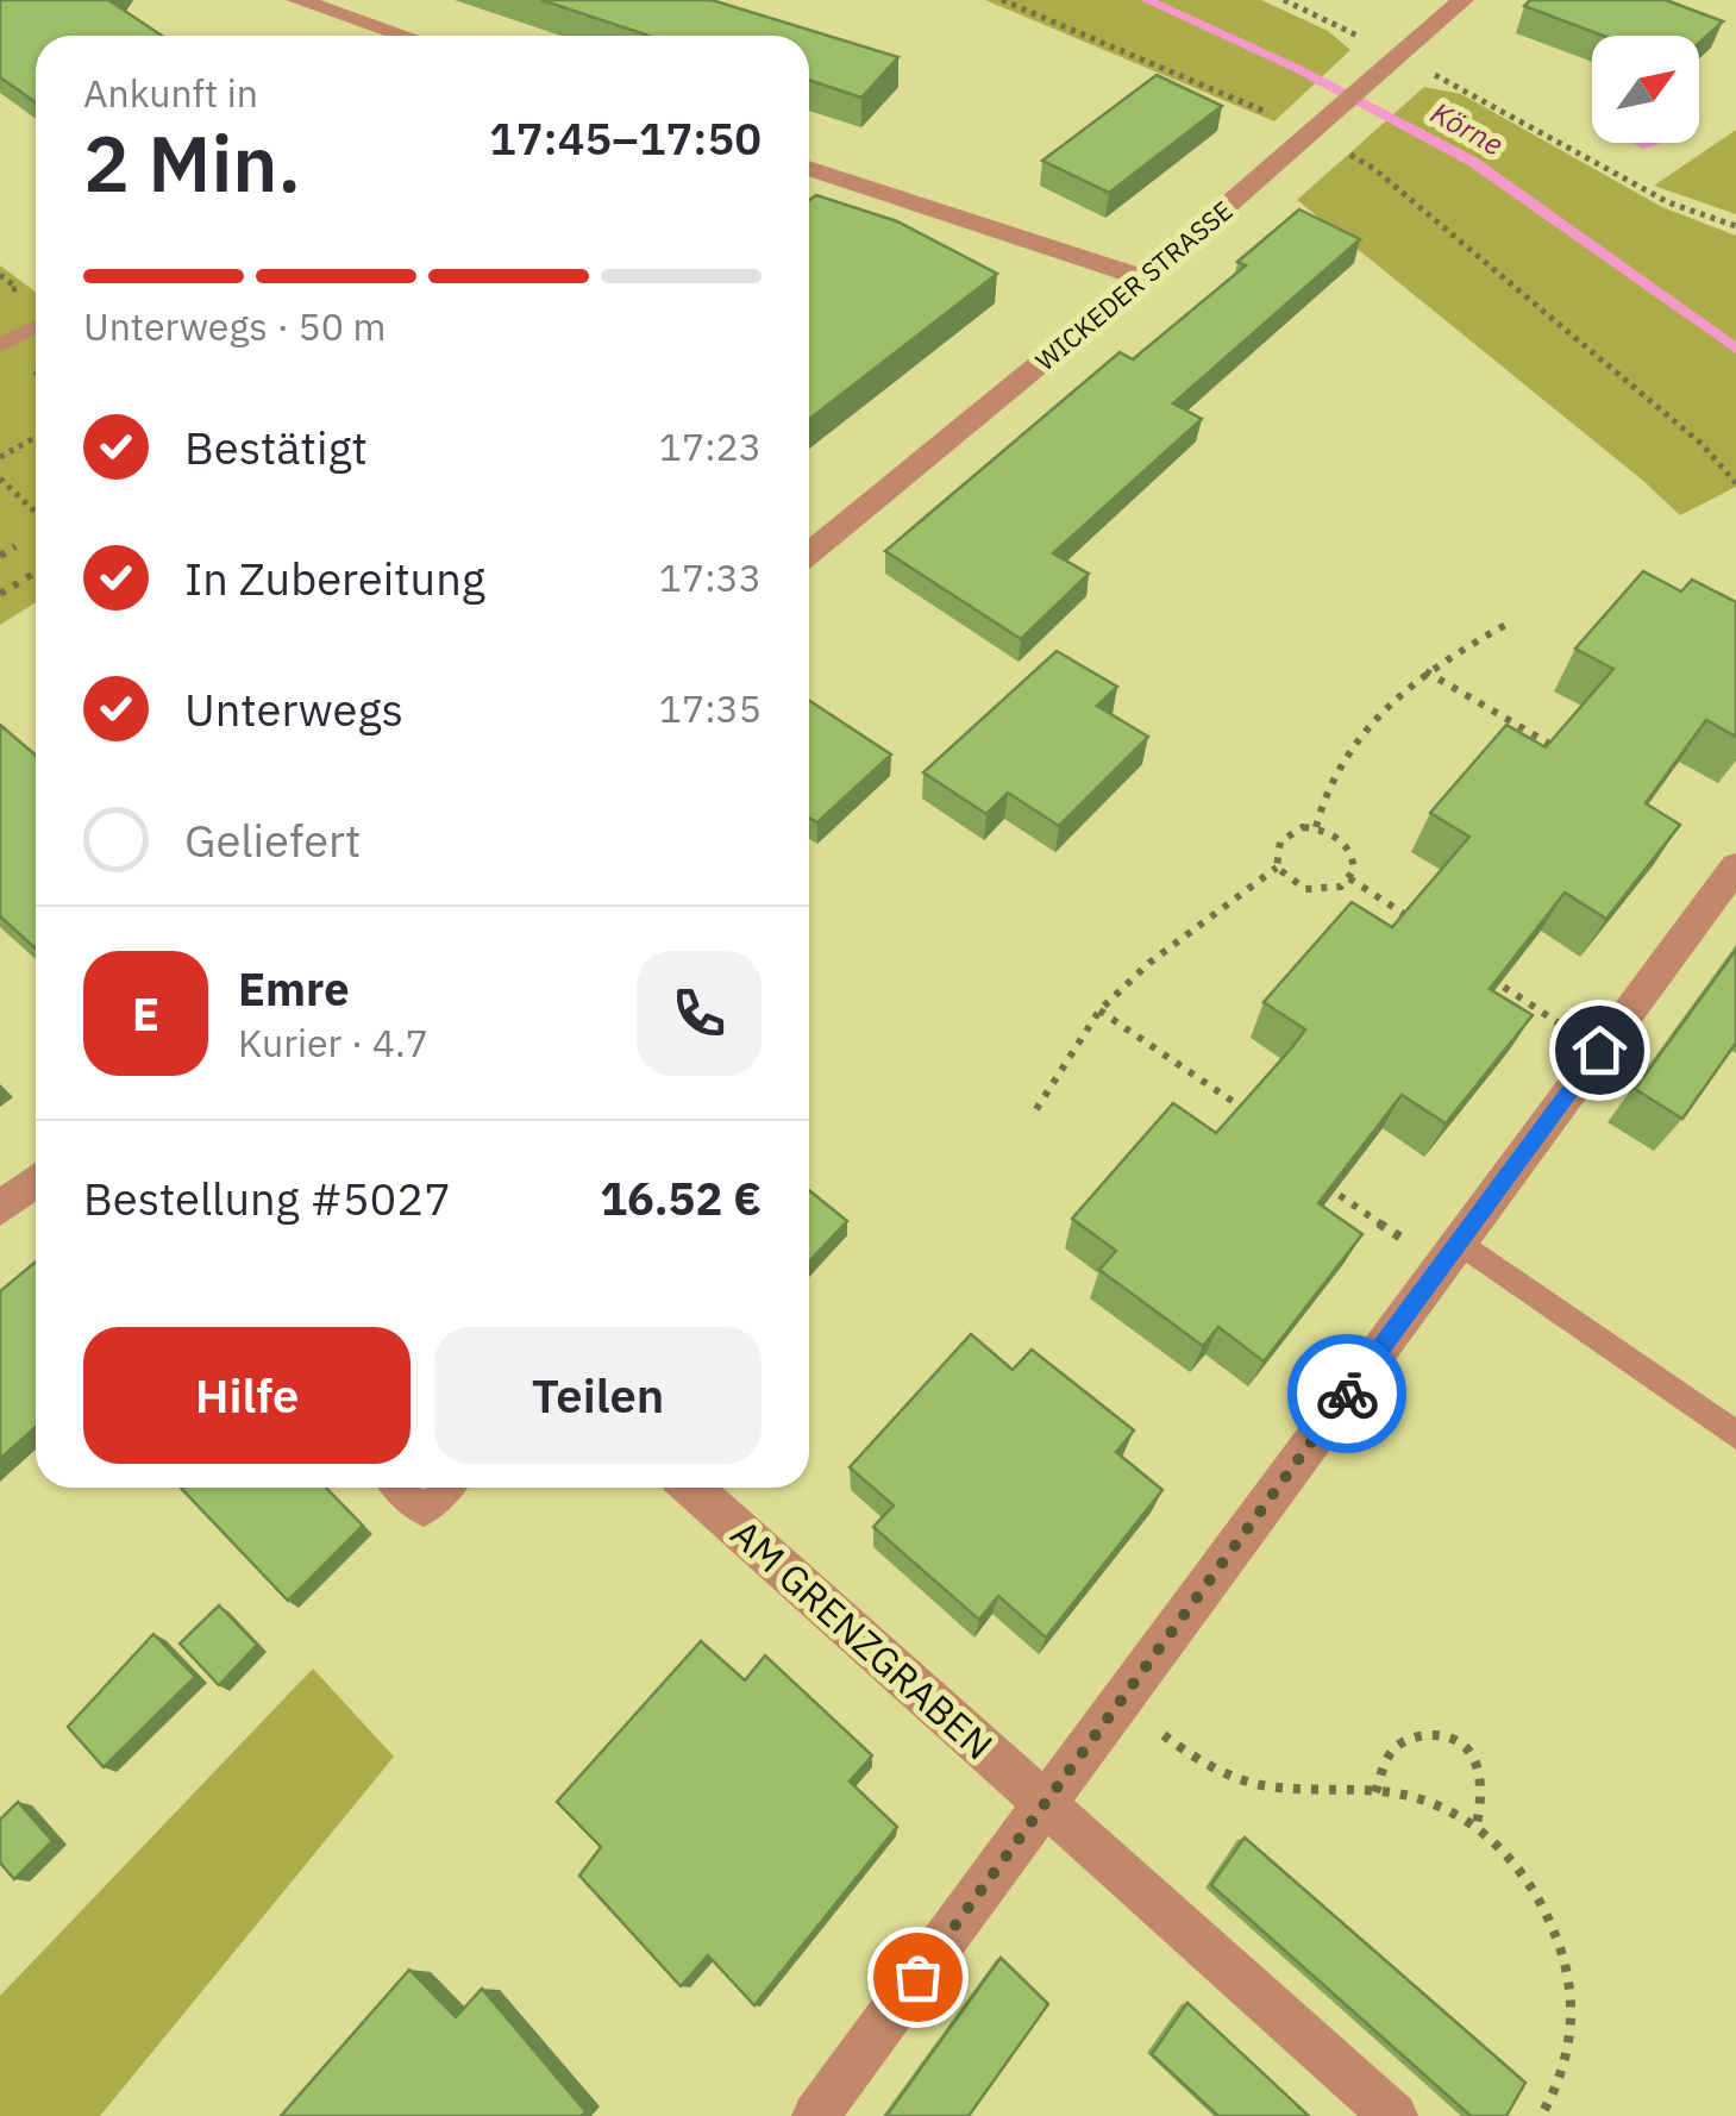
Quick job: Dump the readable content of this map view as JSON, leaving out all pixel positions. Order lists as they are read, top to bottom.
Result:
{
  "streets": {
    "street": ["WICKEDER STRASSE", "AM GRENZGRABEN"]
  },
  "water": ["Körne"],
  "north": "top right",
  "page": {
    "heading": ["2 Min.", "Ankunft in", "17:45–17:50"],
    "panel": [
      "Emre",
      "Kurier · 4.7",
      "Bestellung #5027",
      "16.52 €"
    ],
    "bar": "Unterwegs · 50 m",
    "list": [
      ["Bestätigt", "17:23"],
      ["In Zubereitung", "17:33"],
      ["Unterwegs", "17:35"],
      "Geliefert"
    ],
    "round": "E",
    "buttons": ["Hilfe", "Teilen"]
  }
}
